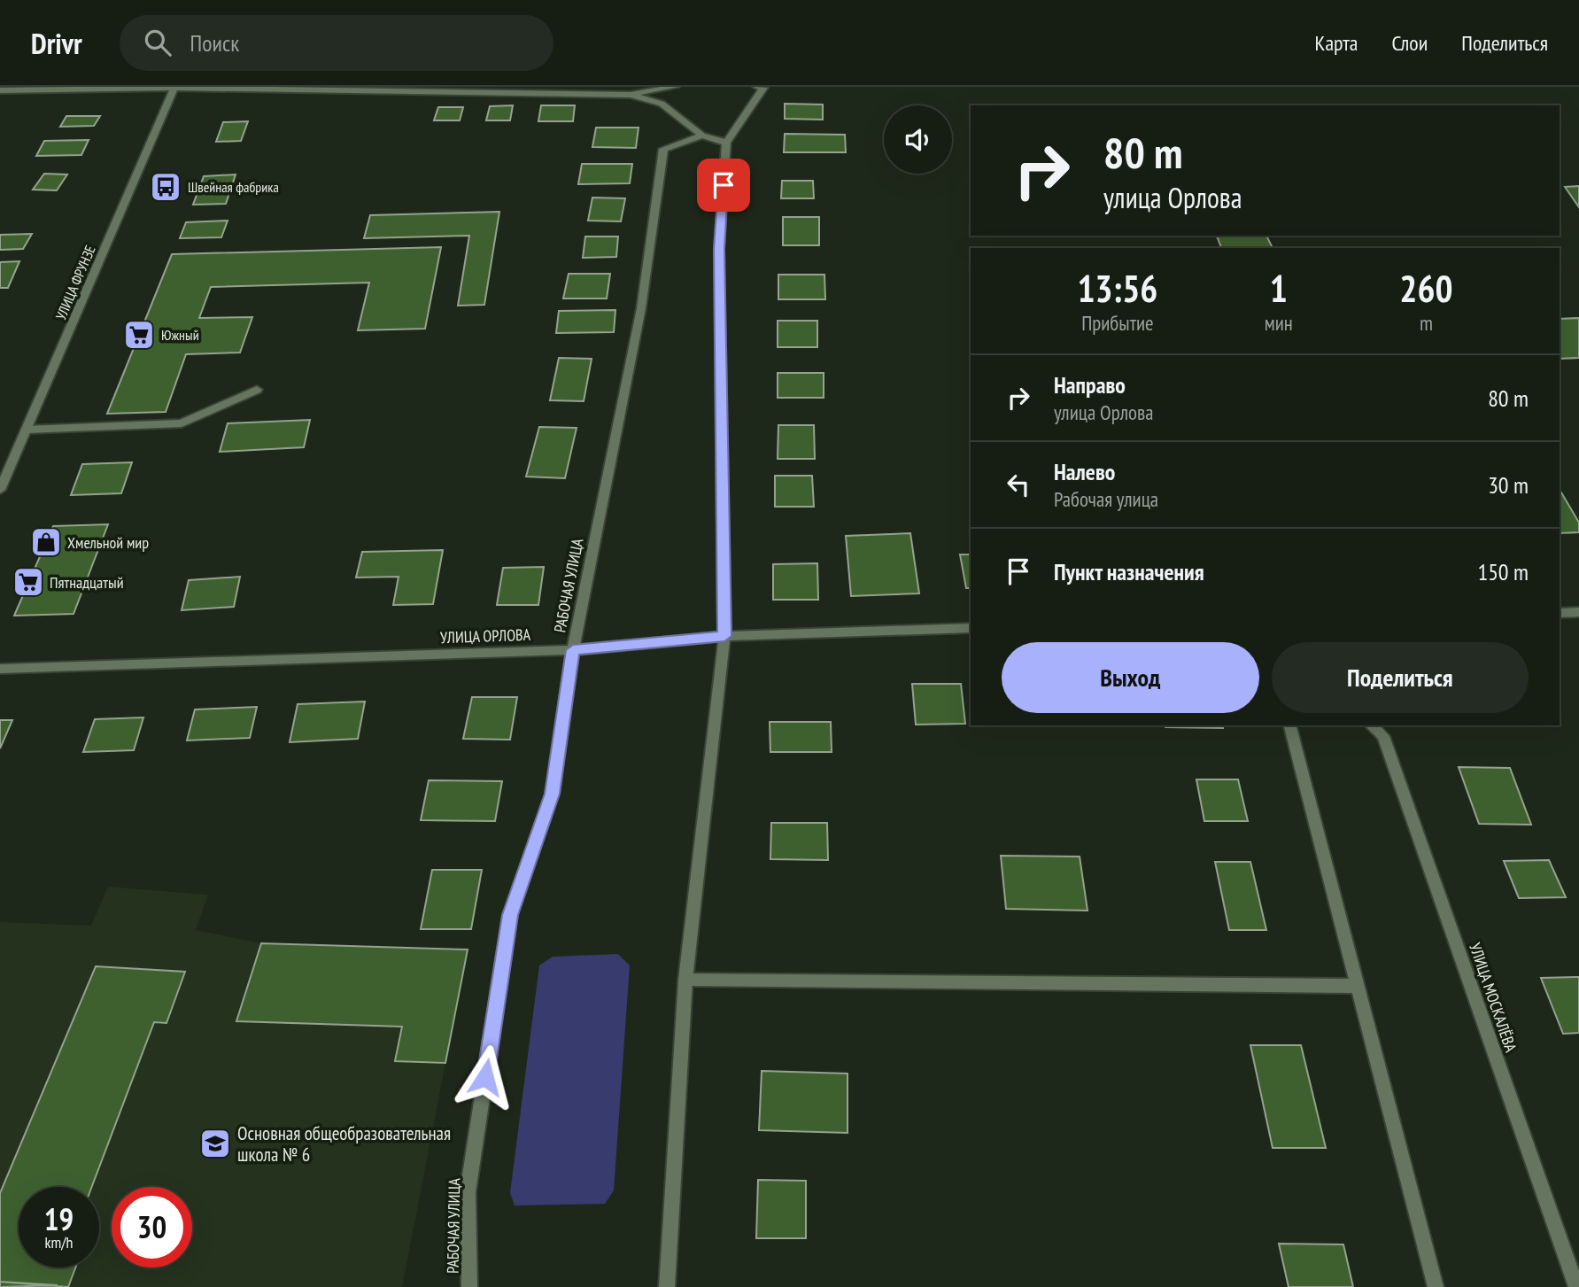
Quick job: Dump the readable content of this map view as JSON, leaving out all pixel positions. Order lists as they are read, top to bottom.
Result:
{
  "streets": {
    "street": [
      "УЛИЦА ФРУНЗЕ",
      "РАБОЧАЯ УЛИЦА",
      "УЛИЦА ОРЛОВА",
      "УЛИЦА МОСКАЛЁВА"
    ]
  },
  "crossings": [
    ["РАБОЧАЯ УЛИЦА", "УЛИЦА ОРЛОВА"]
  ],
  "places": {
    "bus stop": ["Швейная фабрика"],
    "supermarket": ["Южный", "Пятнадцатый"],
    "shop": ["Хмельной мир"],
    "school or university": ["Основная общеобразовательная школа № 6"]
  },
  "page": {
    "header": "Drivr",
    "search": "Поиск",
    "nav": ["Карта", "Слои", "Поделиться"],
    "turn": ["80 m", "улица Орлова"],
    "eta": [
      "13:56",
      "Прибытие",
      "1",
      "мин",
      "260",
      "m"
    ],
    "list": [
      {
        "name": "Направо",
        "note": "улица Орлова",
        "value": "80 m"
      },
      {
        "name": "Налево",
        "note": "Рабочая улица",
        "value": "30 m"
      },
      {
        "name": "Пункт назначения",
        "value": "150 m"
      }
    ],
    "buttons": ["Выход", "Поделиться"],
    "speed": "19 km/h",
    "limit": "30"
  }
}
